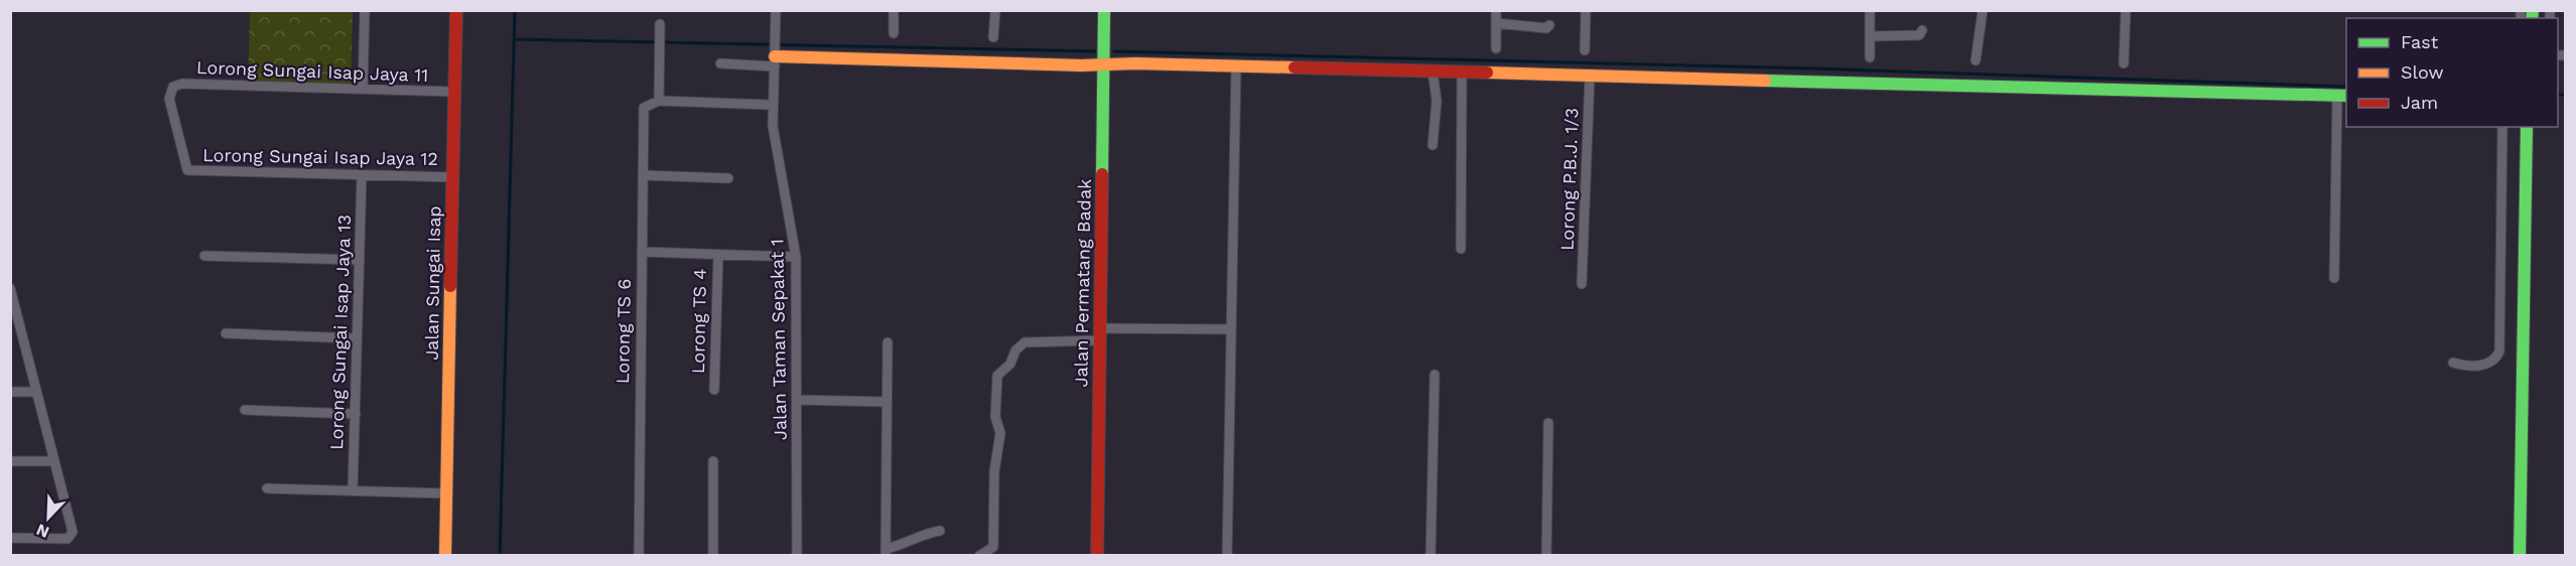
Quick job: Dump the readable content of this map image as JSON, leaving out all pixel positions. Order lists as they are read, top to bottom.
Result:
{
  "streets": {
    "street": [
      "Lorong Sungai Isap Jaya 11",
      "Lorong Sungai Isap Jaya 12",
      "Lorong P.B.J. 1/3",
      "Jalan Sungai Isap",
      "Jalan Permatang Badak",
      "Lorong TS 4",
      "Lorong TS 6",
      "Lorong Sungai Isap Jaya 13",
      "Jalan Taman Sepakat 1"
    ]
  },
  "crossings": [
    ["Lorong Sungai Isap Jaya 11", "Lorong Sungai Isap Jaya 12"],
    ["Lorong Sungai Isap Jaya 11", "Jalan Sungai Isap"],
    ["Lorong Sungai Isap Jaya 12", "Jalan Sungai Isap"],
    ["Lorong Sungai Isap Jaya 12", "Lorong Sungai Isap Jaya 13"]
  ],
  "legend": ["Fast", "Slow", "Jam"],
  "north": "bottom left"
}
